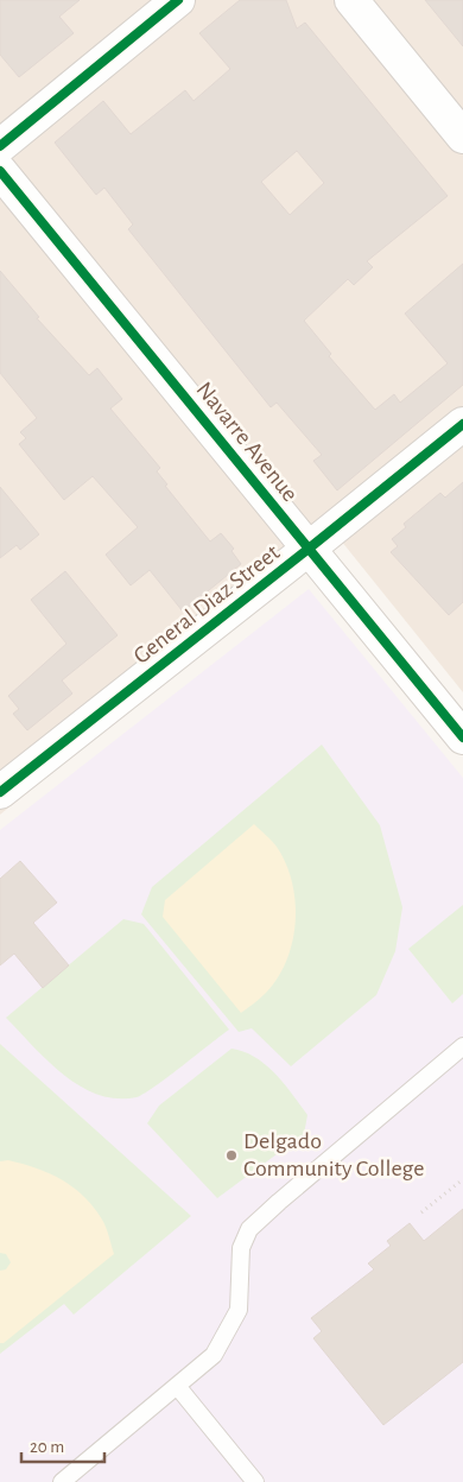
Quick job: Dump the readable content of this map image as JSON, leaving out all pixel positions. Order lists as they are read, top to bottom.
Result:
{
  "streets": {
    "street": ["Navarre Avenue", "General Diaz Street"]
  },
  "crossings": [
    ["Navarre Avenue", "General Diaz Street"]
  ],
  "places": ["Delgado Community College"],
  "scale_bar": "20 m"
}
